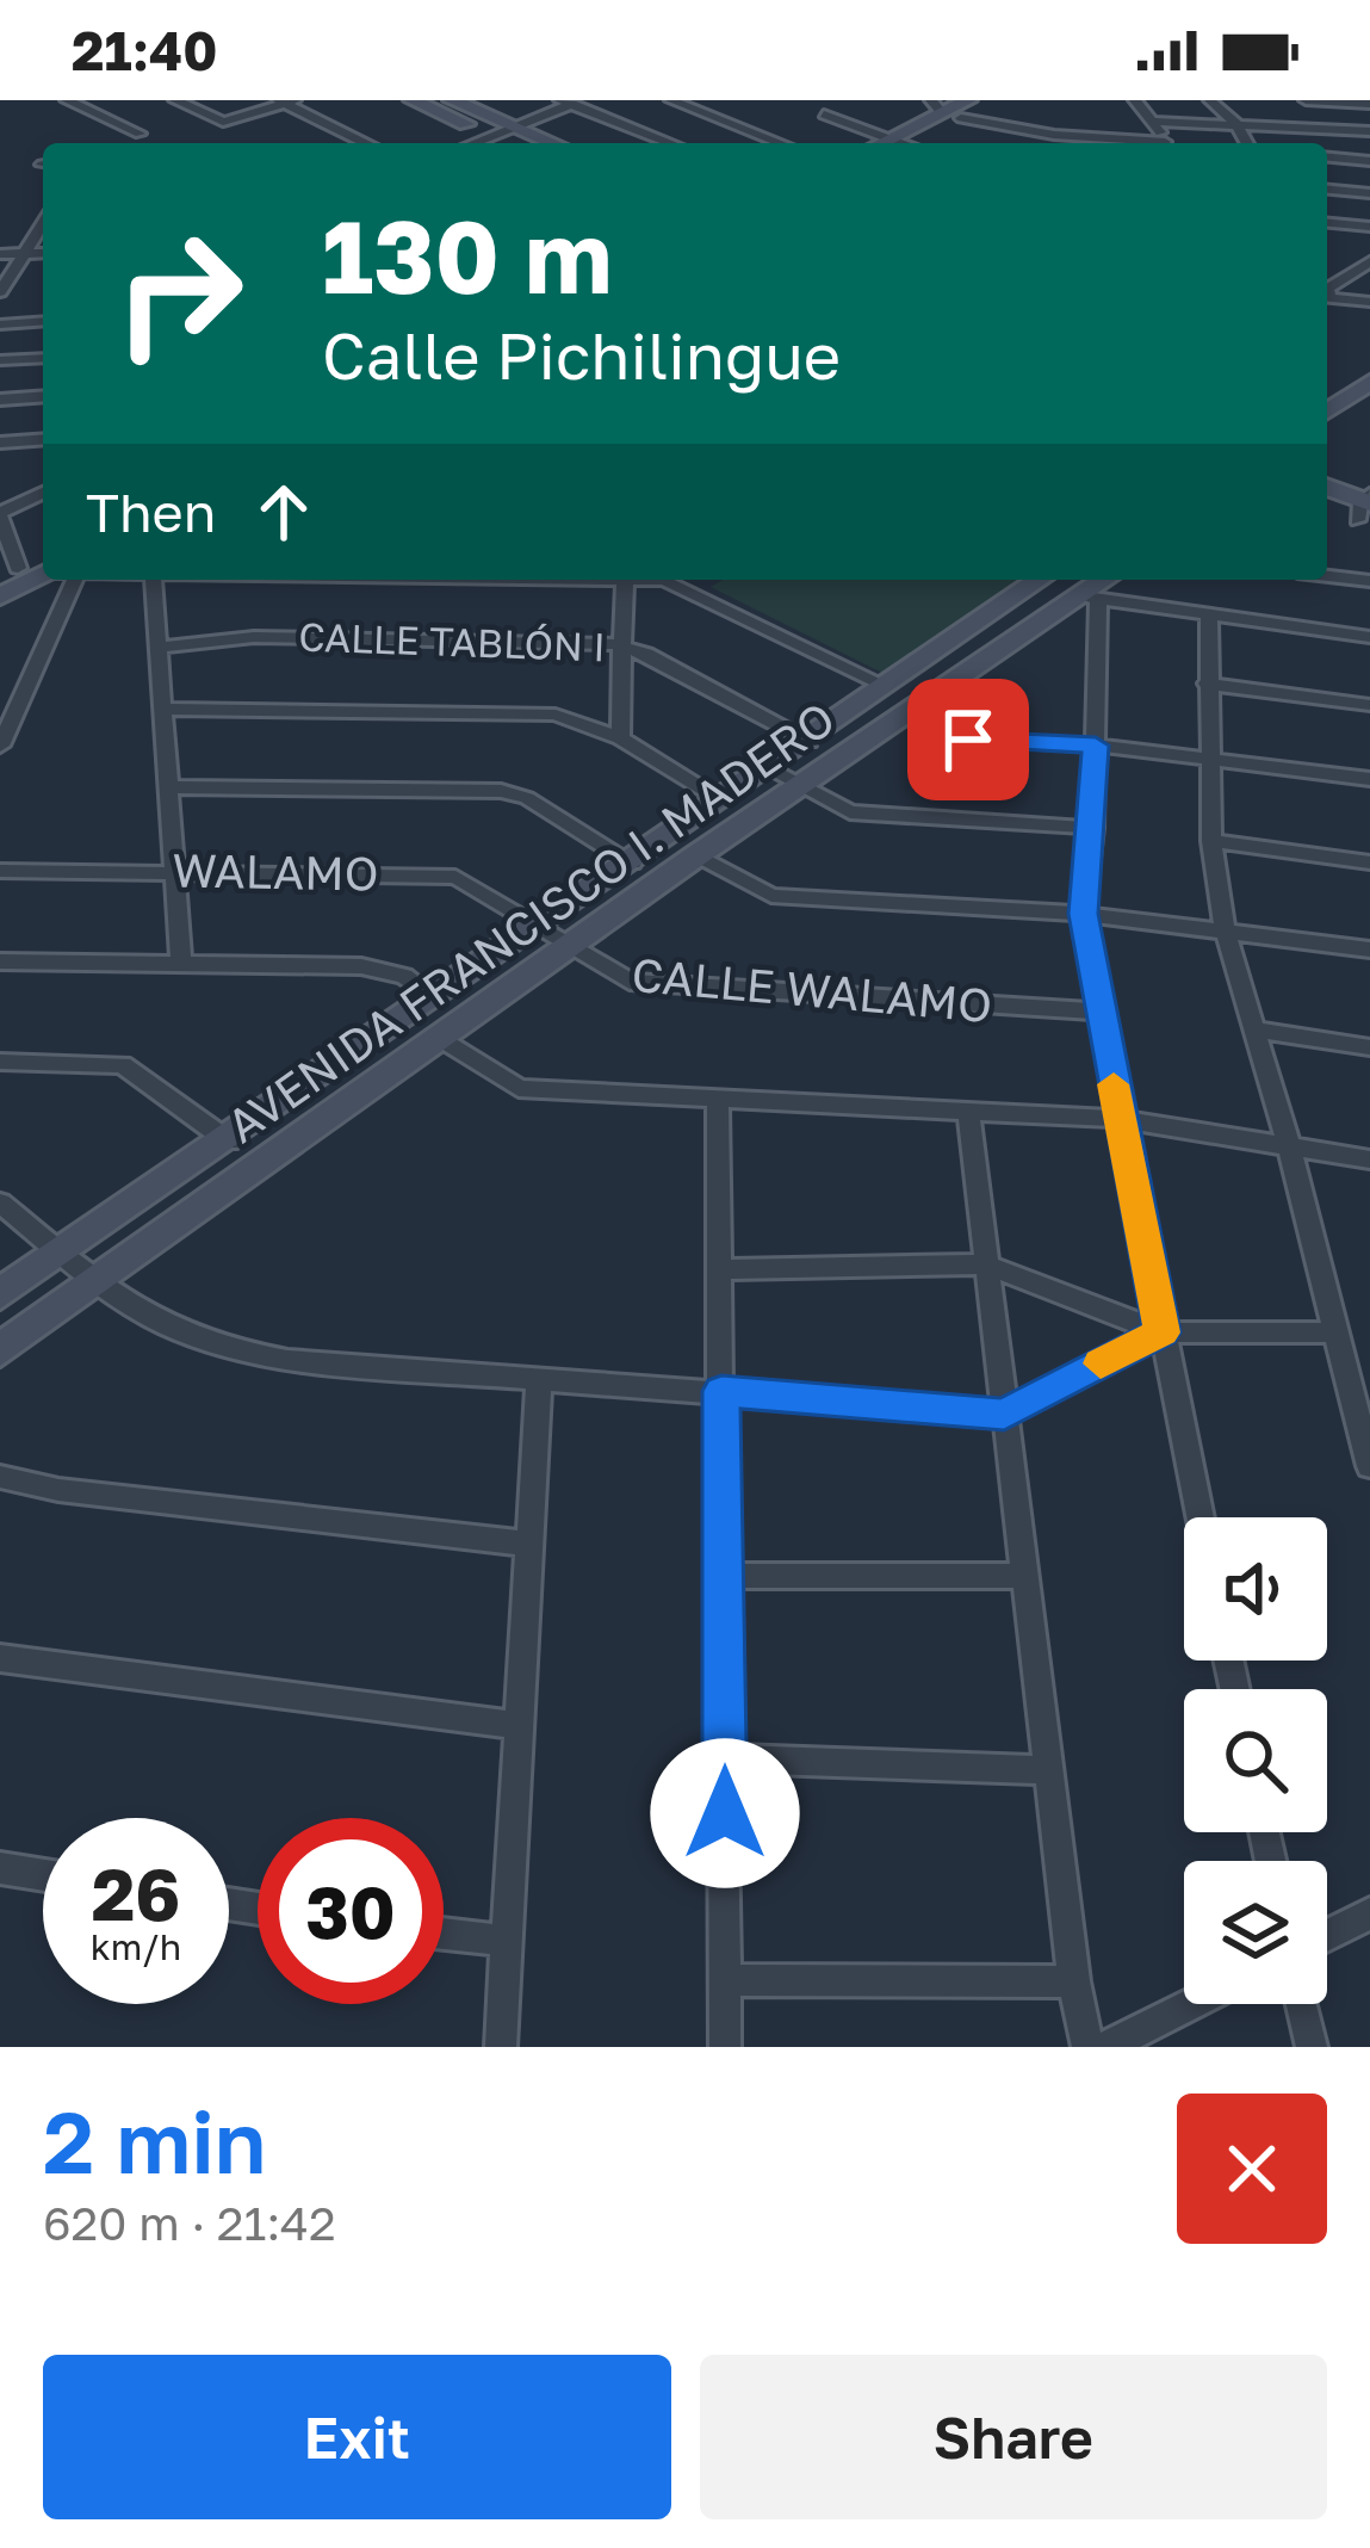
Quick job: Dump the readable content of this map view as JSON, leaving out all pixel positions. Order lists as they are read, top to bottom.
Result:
{
  "streets": {
    "street": [
      "CALLE TABLÓN I",
      "WALAMO",
      "AVENIDA FRANCISCO I. MADERO",
      "CALLE WALAMO"
    ]
  },
  "crossings": [
    ["CALLE TABLÓN I", "AVENIDA FRANCISCO I. MADERO"],
    ["WALAMO", "AVENIDA FRANCISCO I. MADERO"],
    ["WALAMO", "CALLE WALAMO"],
    ["AVENIDA FRANCISCO I. MADERO", "CALLE WALAMO"]
  ],
  "page": {
    "status": "21:40",
    "turn": ["130 m", "Calle Pichilingue"],
    "then": "Then",
    "speed": "26 km/h",
    "limit": "30",
    "heading": ["2 min", "620 m · 21:42"],
    "buttons": ["Exit", "Share"]
  }
}
